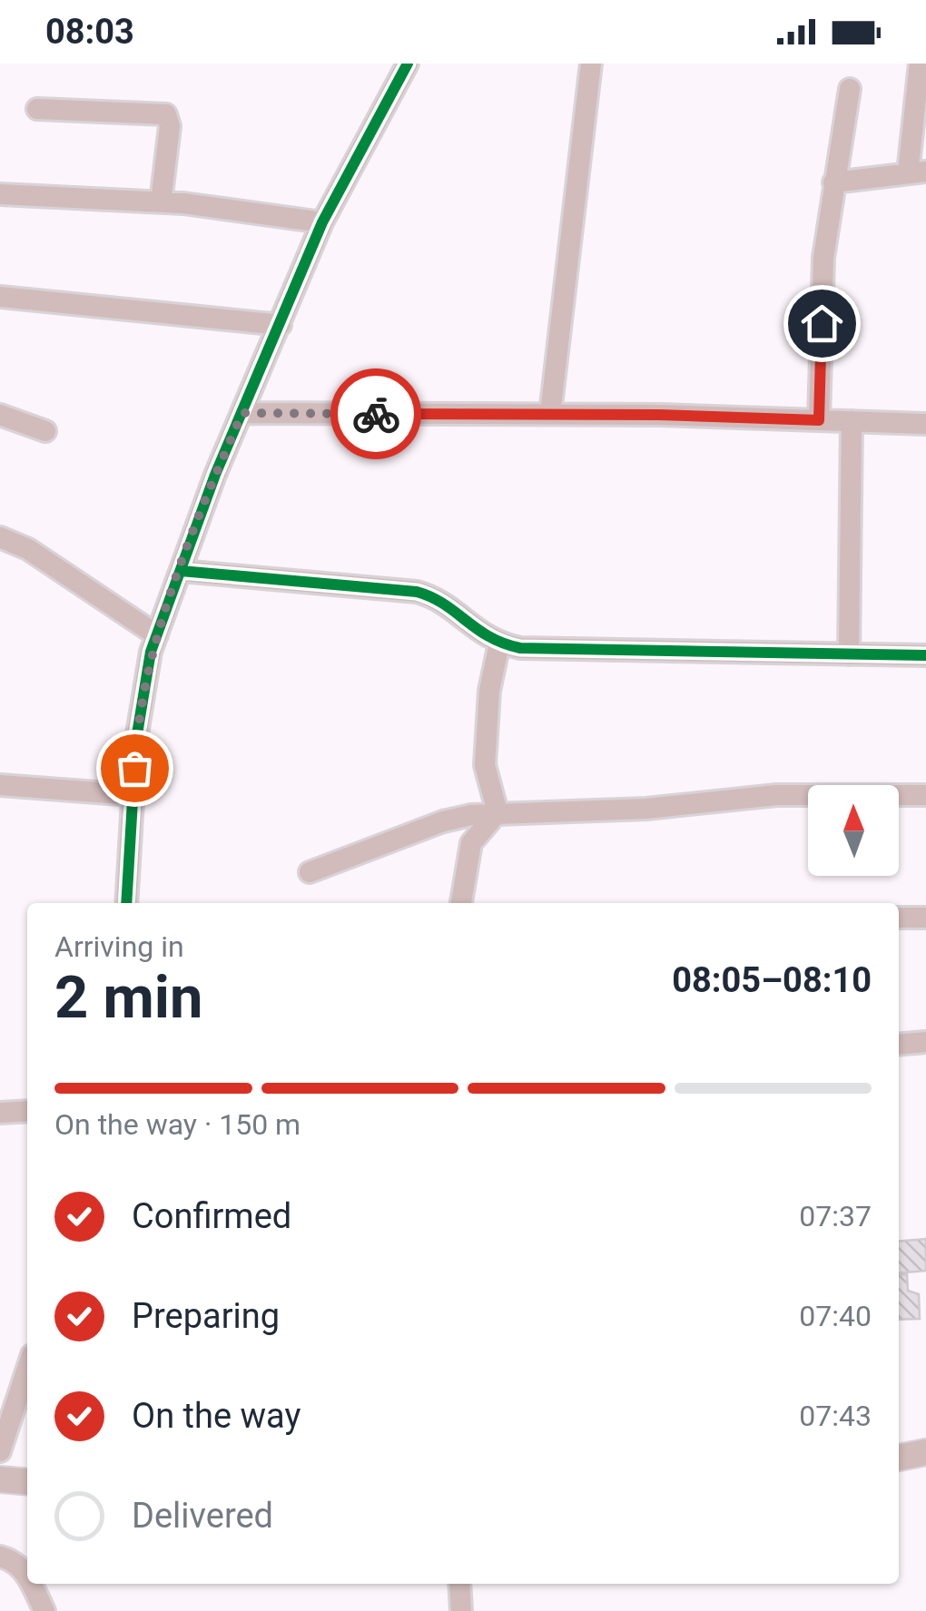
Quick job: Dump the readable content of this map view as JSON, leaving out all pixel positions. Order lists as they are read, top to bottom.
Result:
{
  "north": "top",
  "page": {
    "status": "08:03",
    "heading": ["2 min", "Arriving in", "08:05–08:10"],
    "bar": "On the way · 150 m",
    "list": [
      ["Confirmed", "07:37"],
      ["Preparing", "07:40"],
      ["On the way", "07:43"],
      "Delivered"
    ]
  }
}
